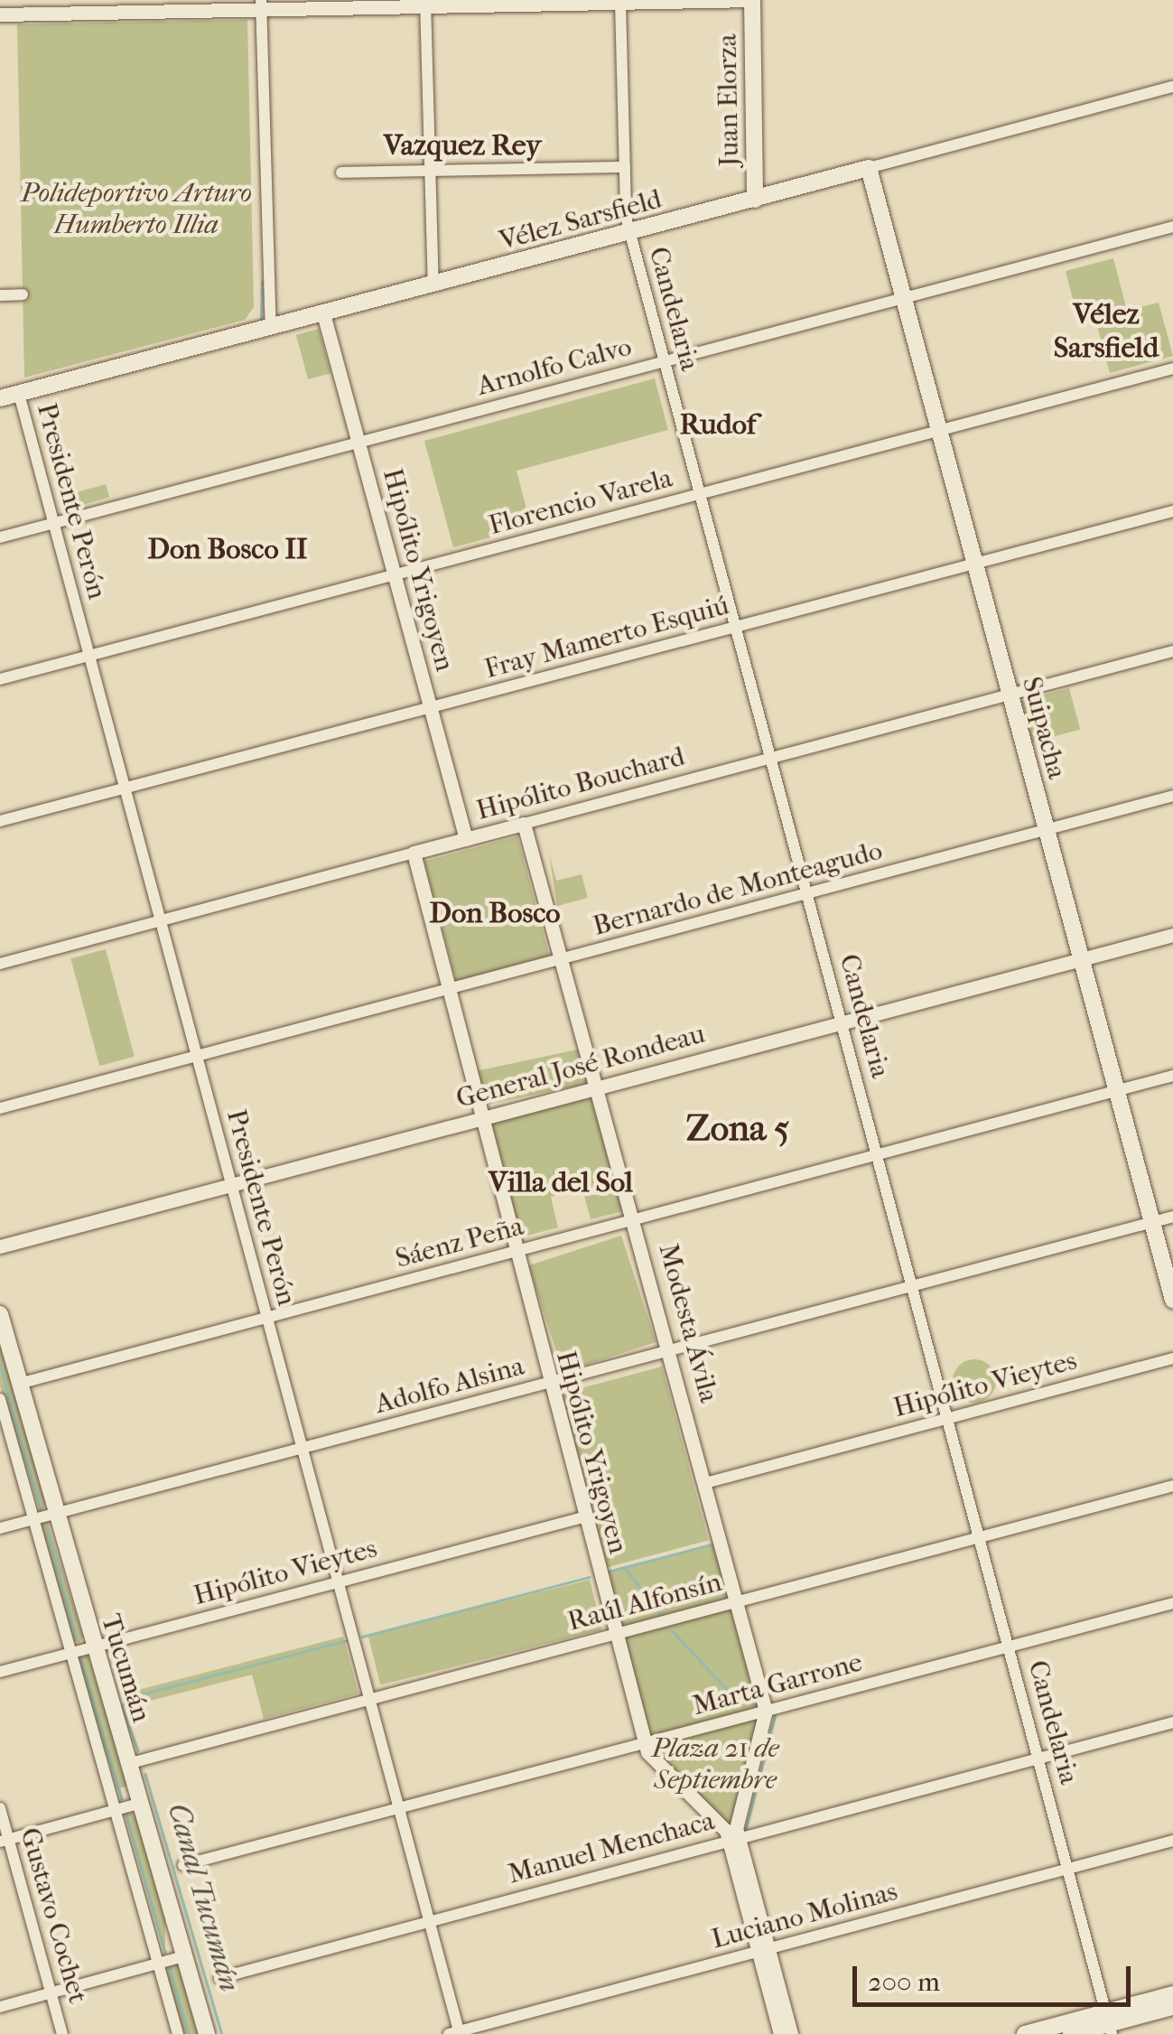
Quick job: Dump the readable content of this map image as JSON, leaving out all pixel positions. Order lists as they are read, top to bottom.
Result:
{
  "streets": {
    "main road": [
      "Juan Elorza",
      "Vélez Sarsfield",
      "Suipacha",
      "Tucumán"
    ],
    "street": [
      "Candelaria",
      "Arnolfo Calvo",
      "Presidente Perón",
      "Florencio Varela",
      "Hipólito Yrigoyen",
      "Fray Mamerto Esquiú",
      "Hipólito Bouchard",
      "Bernardo de Monteagudo",
      "General José Rondeau",
      "Sáenz Peña",
      "Modesta Ávila",
      "Hipólito Vieytes",
      "Adolfo Alsina",
      "Raúl Alfonsín",
      "Marta Garrone",
      "Manuel Menchaca",
      "Gustavo Cochet",
      "Luciano Molinas"
    ]
  },
  "crossings": [
    ["Juan Elorza", "Vélez Sarsfield"],
    ["Vélez Sarsfield", "Candelaria"],
    ["Vélez Sarsfield", "Presidente Perón"],
    ["Vélez Sarsfield", "Hipólito Yrigoyen"],
    ["Vélez Sarsfield", "Suipacha"],
    ["Candelaria", "Arnolfo Calvo"],
    ["Candelaria", "Florencio Varela"],
    ["Candelaria", "Fray Mamerto Esquiú"],
    ["Candelaria", "Hipólito Bouchard"],
    ["Candelaria", "Bernardo de Monteagudo"],
    ["Candelaria", "General José Rondeau"],
    ["Candelaria", "Sáenz Peña"],
    ["Candelaria", "Hipólito Vieytes"],
    ["Candelaria", "Adolfo Alsina"],
    ["Candelaria", "Raúl Alfonsín"],
    ["Candelaria", "Marta Garrone"],
    ["Candelaria", "Manuel Menchaca"],
    ["Candelaria", "Luciano Molinas"],
    ["Arnolfo Calvo", "Presidente Perón"],
    ["Arnolfo Calvo", "Hipólito Yrigoyen"],
    ["Arnolfo Calvo", "Suipacha"],
    ["Presidente Perón", "Florencio Varela"],
    ["Presidente Perón", "Fray Mamerto Esquiú"],
    ["Presidente Perón", "Hipólito Bouchard"],
    ["Presidente Perón", "Bernardo de Monteagudo"],
    ["Presidente Perón", "General José Rondeau"],
    ["Presidente Perón", "Sáenz Peña"],
    ["Presidente Perón", "Hipólito Vieytes"],
    ["Presidente Perón", "Adolfo Alsina"],
    ["Presidente Perón", "Raúl Alfonsín"],
    ["Presidente Perón", "Marta Garrone"],
    ["Presidente Perón", "Manuel Menchaca"],
    ["Presidente Perón", "Luciano Molinas"],
    ["Florencio Varela", "Hipólito Yrigoyen"],
    ["Florencio Varela", "Suipacha"],
    ["Hipólito Yrigoyen", "Fray Mamerto Esquiú"],
    ["Hipólito Yrigoyen", "Hipólito Bouchard"],
    ["Hipólito Yrigoyen", "Bernardo de Monteagudo"],
    ["Hipólito Yrigoyen", "General José Rondeau"],
    ["Hipólito Yrigoyen", "Sáenz Peña"],
    ["Hipólito Yrigoyen", "Modesta Ávila"],
    ["Hipólito Yrigoyen", "Hipólito Vieytes"],
    ["Hipólito Yrigoyen", "Adolfo Alsina"],
    ["Hipólito Yrigoyen", "Raúl Alfonsín"],
    ["Hipólito Yrigoyen", "Marta Garrone"],
    ["Hipólito Yrigoyen", "Manuel Menchaca"],
    ["Hipólito Yrigoyen", "Luciano Molinas"],
    ["Fray Mamerto Esquiú", "Suipacha"],
    ["Suipacha", "Hipólito Bouchard"],
    ["Suipacha", "Bernardo de Monteagudo"],
    ["Suipacha", "General José Rondeau"],
    ["Suipacha", "Sáenz Peña"],
    ["Suipacha", "Adolfo Alsina"],
    ["Hipólito Bouchard", "Modesta Ávila"],
    ["Bernardo de Monteagudo", "Modesta Ávila"],
    ["General José Rondeau", "Modesta Ávila"],
    ["Sáenz Peña", "Modesta Ávila"],
    ["Sáenz Peña", "Tucumán"],
    ["Modesta Ávila", "Hipólito Vieytes"],
    ["Modesta Ávila", "Adolfo Alsina"],
    ["Modesta Ávila", "Raúl Alfonsín"],
    ["Modesta Ávila", "Marta Garrone"],
    ["Modesta Ávila", "Manuel Menchaca"],
    ["Hipólito Vieytes", "Tucumán"],
    ["Adolfo Alsina", "Tucumán"],
    ["Raúl Alfonsín", "Tucumán"]
  ],
  "districts": [
    "Vazquez Rey",
    "Vélez Sarsfield",
    "Rudof",
    "Don Bosco II",
    "Don Bosco",
    "Zona 5",
    "Villa del Sol"
  ],
  "water": ["Canal Tucumán"],
  "parks": ["Polideportivo Arturo Humberto Illia", "Plaza 21 de Septiembre"],
  "scale_bar": "200 m"
}
